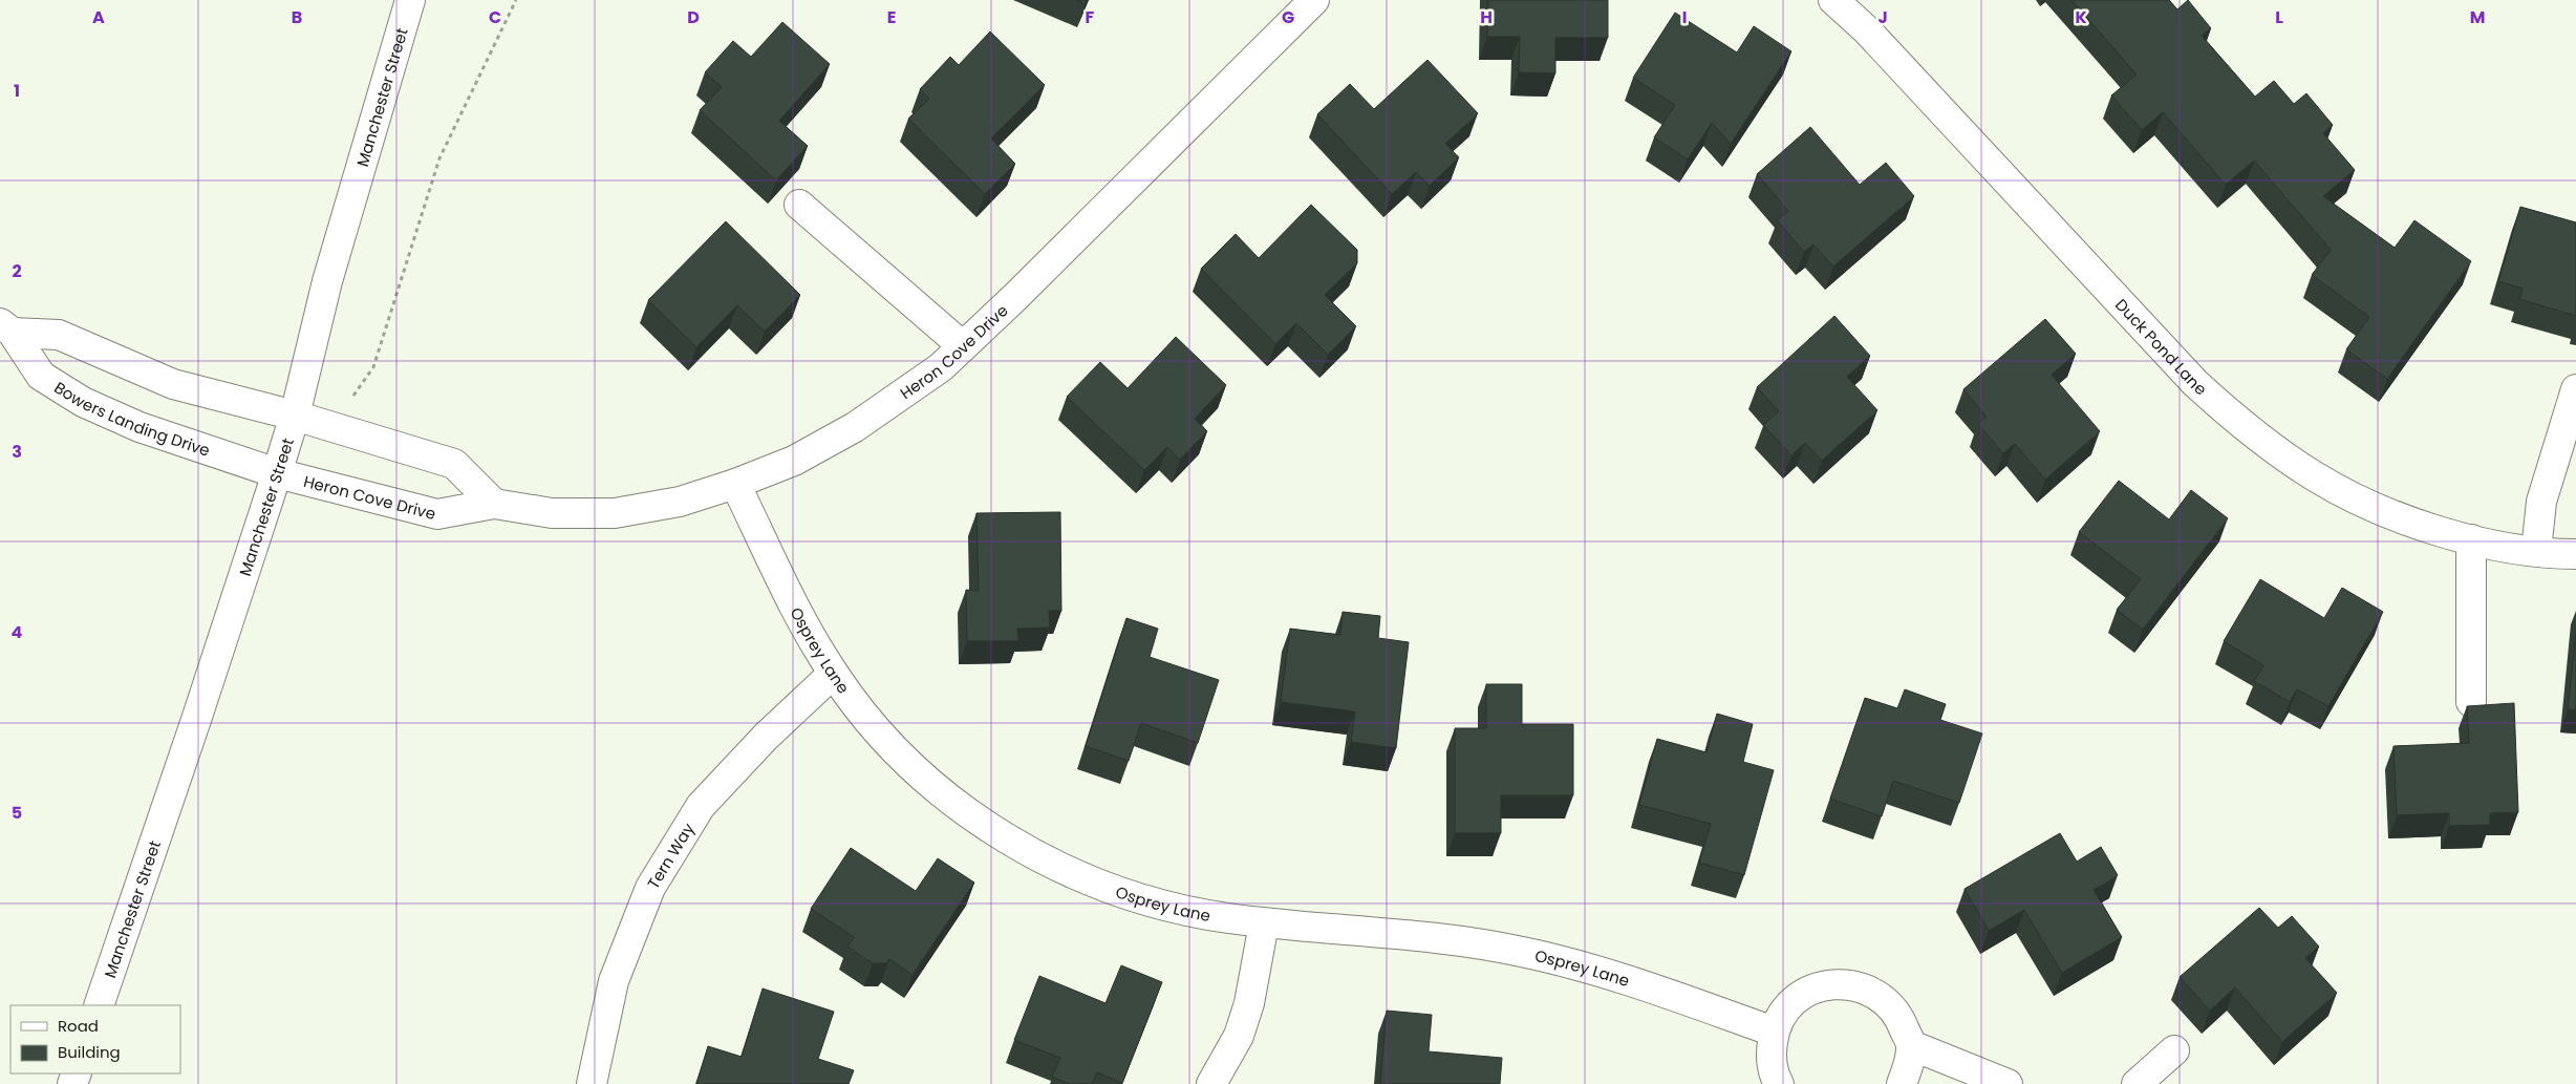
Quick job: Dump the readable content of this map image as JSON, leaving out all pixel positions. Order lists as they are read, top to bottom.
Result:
{
  "streets": {
    "street": [
      "Manchester Street",
      "Duck Pond Lane",
      "Heron Cove Drive",
      "Bowers Landing Drive",
      "Osprey Lane",
      "Tern Way"
    ]
  },
  "crossings": [
    ["Manchester Street", "Heron Cove Drive"],
    ["Manchester Street", "Bowers Landing Drive"],
    ["Heron Cove Drive", "Bowers Landing Drive"],
    ["Heron Cove Drive", "Osprey Lane"],
    ["Osprey Lane", "Tern Way"]
  ],
  "legend": ["Road", "Building"],
  "grid": {
    "columns": [
      "A",
      "B",
      "C",
      "D",
      "E",
      "F",
      "G",
      "H",
      "I",
      "J",
      "K",
      "L",
      "M"
    ],
    "rows": [
      "1",
      "2",
      "3",
      "4",
      "5"
    ]
  }
}
